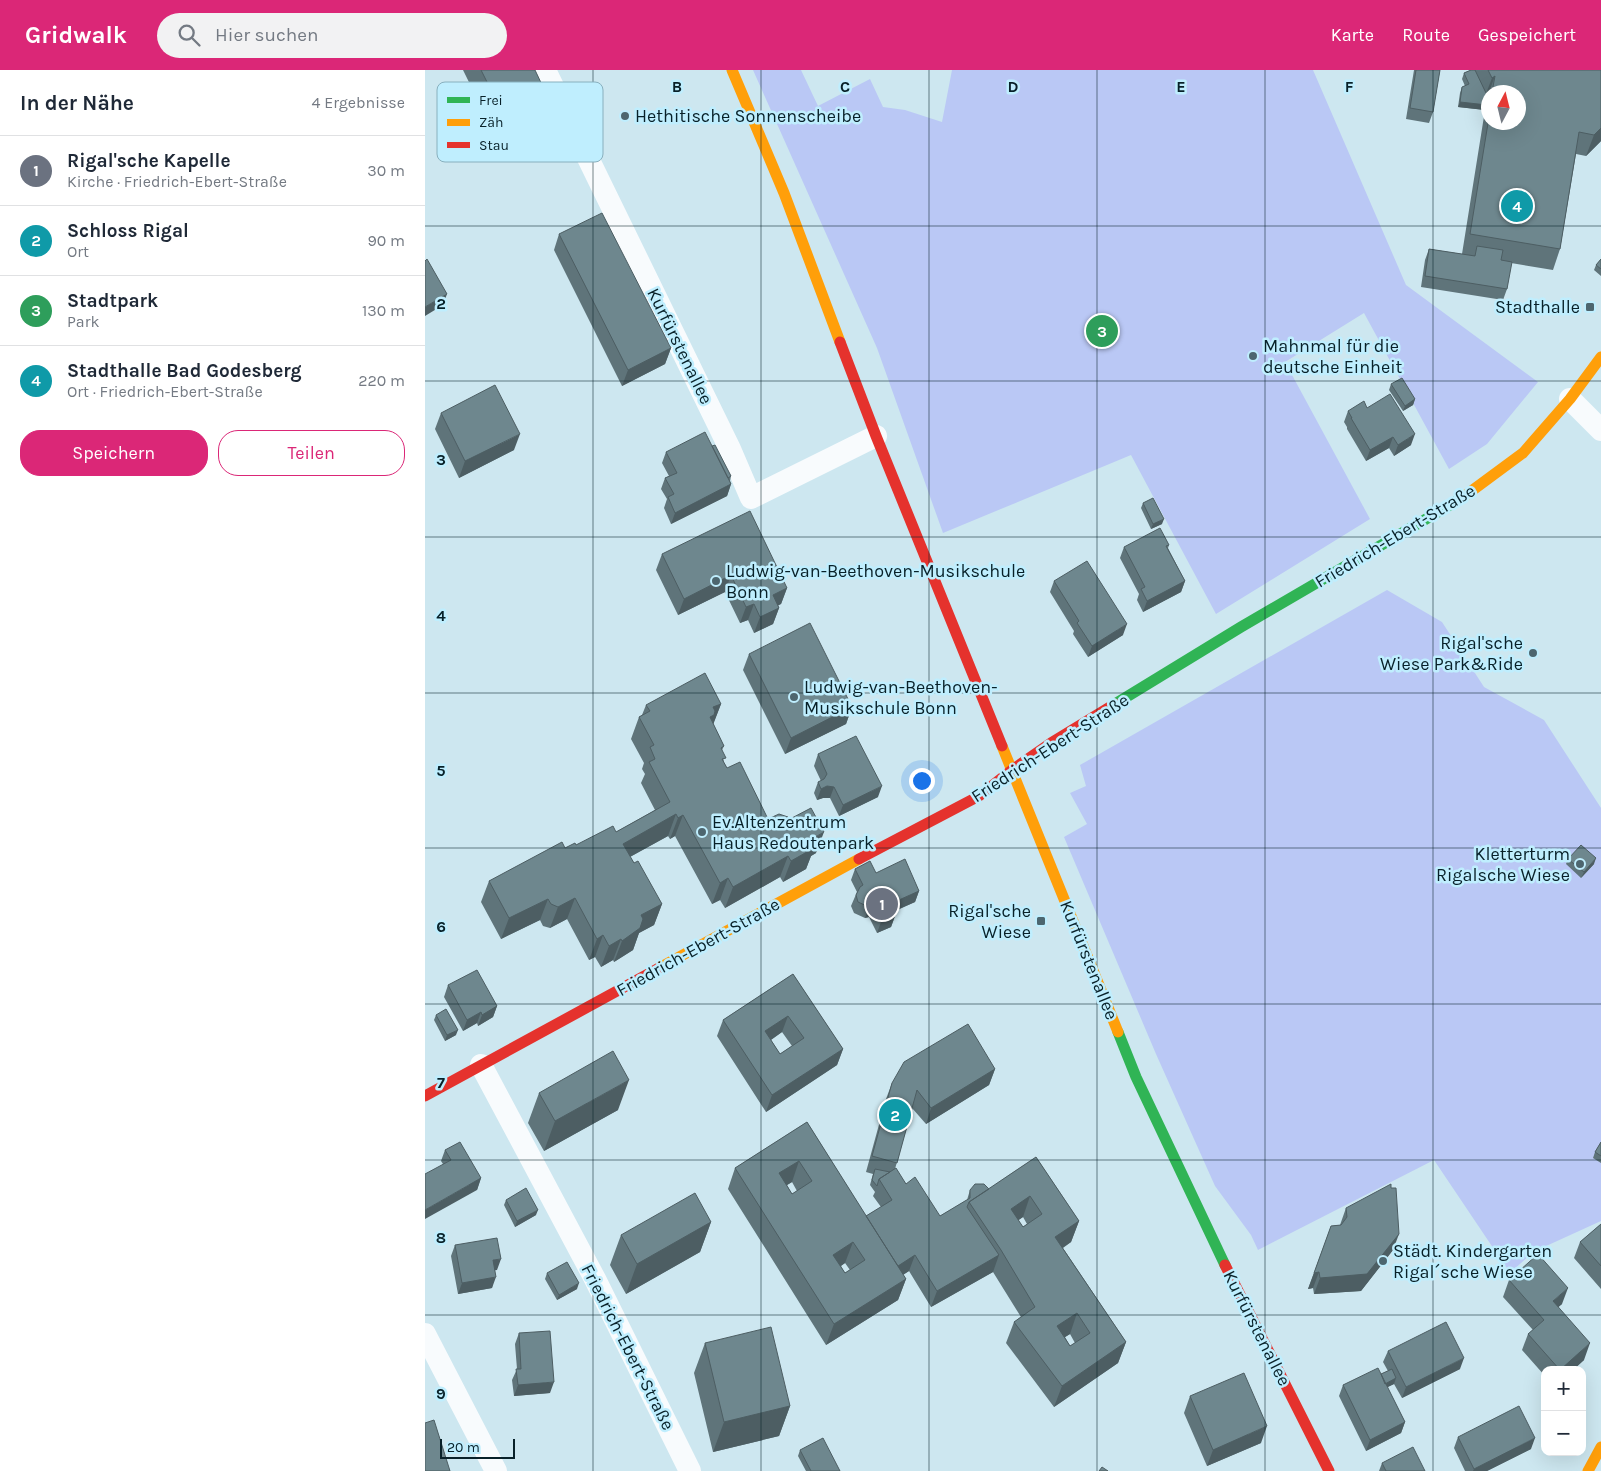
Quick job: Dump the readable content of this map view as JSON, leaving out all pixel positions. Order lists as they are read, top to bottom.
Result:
{
  "streets": {
    "street": ["Kurfürstenallee", "Friedrich-Ebert-Straße"]
  },
  "crossings": [
    ["Kurfürstenallee", "Friedrich-Ebert-Straße"]
  ],
  "places": {
    "other": [
      "Hethitische Sonnenscheibe",
      "Mahnmal für die deutsche Einheit",
      "Ludwig-van-Beethoven-Musikschule Bonn",
      "Rigal'sche Wiese Park&Ride",
      "Ludwig-van-Beethoven- Musikschule Bonn",
      "Ev.Altenzentrum Haus Redoutenpark",
      "Kletterturm Rigalsche Wiese",
      "Städt. Kindergarten Rigal´sche Wiese"
    ],
    "transit": ["Stadthalle", "Rigal'sche Wiese"]
  },
  "legend": ["Frei", "Zäh", "Stau"],
  "scale_bar": "20 m",
  "north": "top",
  "page": {
    "header": "Gridwalk",
    "search": "Hier suchen",
    "nav": ["Karte", "Route", "Gespeichert"],
    "heading": ["In der Nähe", "4 Ergebnisse"],
    "list": [
      {
        "mark": "1",
        "name": "Rigal'sche Kapelle",
        "note": "Kirche · Friedrich-Ebert-Straße",
        "value": "30 m"
      },
      {
        "mark": "2",
        "name": "Schloss Rigal",
        "note": "Ort",
        "value": "90 m"
      },
      {
        "mark": "3",
        "name": "Stadtpark",
        "note": "Park",
        "value": "130 m"
      },
      {
        "mark": "4",
        "name": "Stadthalle Bad Godesberg",
        "note": "Ort · Friedrich-Ebert-Straße",
        "value": "220 m"
      }
    ],
    "pins": [
      "4",
      "3",
      "1",
      "2"
    ],
    "buttons": ["Speichern", "Teilen"],
    "map_buttons": ["+", "−"],
    "scale": "20 m"
  },
  "grid": {
    "columns": [
      "B",
      "C",
      "D",
      "E",
      "F"
    ],
    "rows": [
      "2",
      "3",
      "4",
      "5",
      "6",
      "7",
      "8",
      "9"
    ]
  }
}
